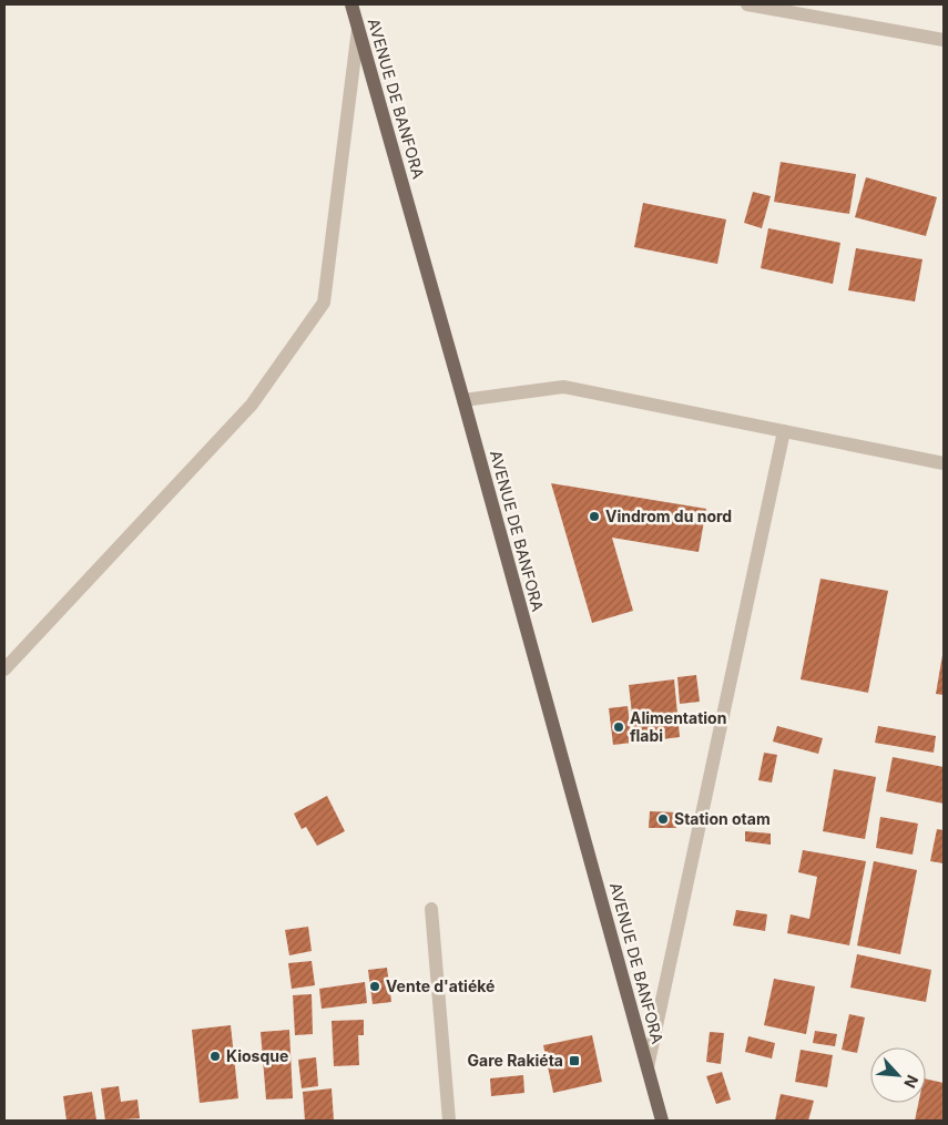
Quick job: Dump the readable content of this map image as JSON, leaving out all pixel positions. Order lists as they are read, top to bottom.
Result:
{
  "streets": {
    "main road": ["AVENUE DE BANFORA"]
  },
  "places": {
    "other": [
      "Vindrom du nord",
      "Alimentation flabi",
      "Station otam",
      "Vente d'atiéké",
      "Kiosque"
    ],
    "transit": ["Gare Rakiéta"]
  },
  "north": "bottom right"
}
